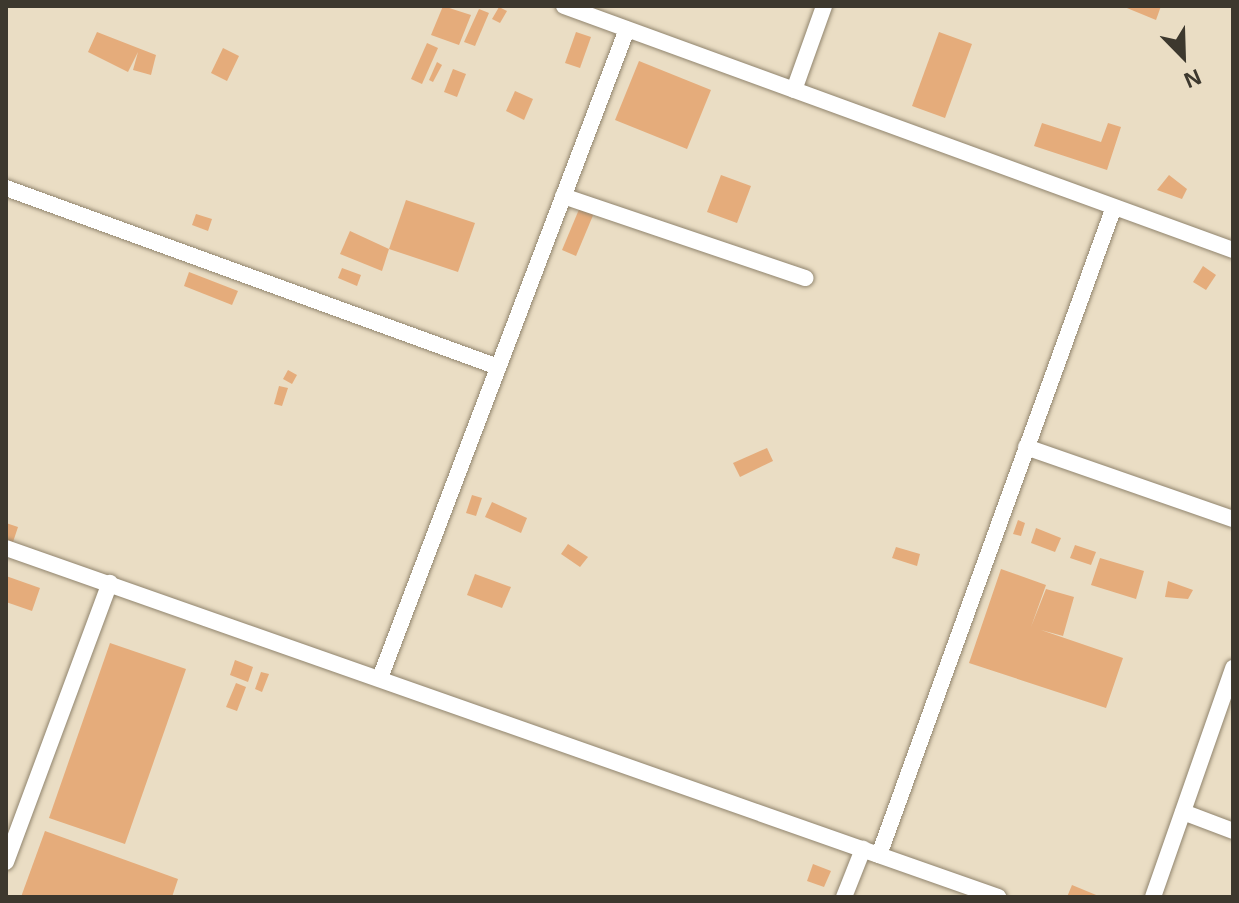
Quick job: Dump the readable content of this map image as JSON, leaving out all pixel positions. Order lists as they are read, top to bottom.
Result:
{
  "north": "bottom right"
}
